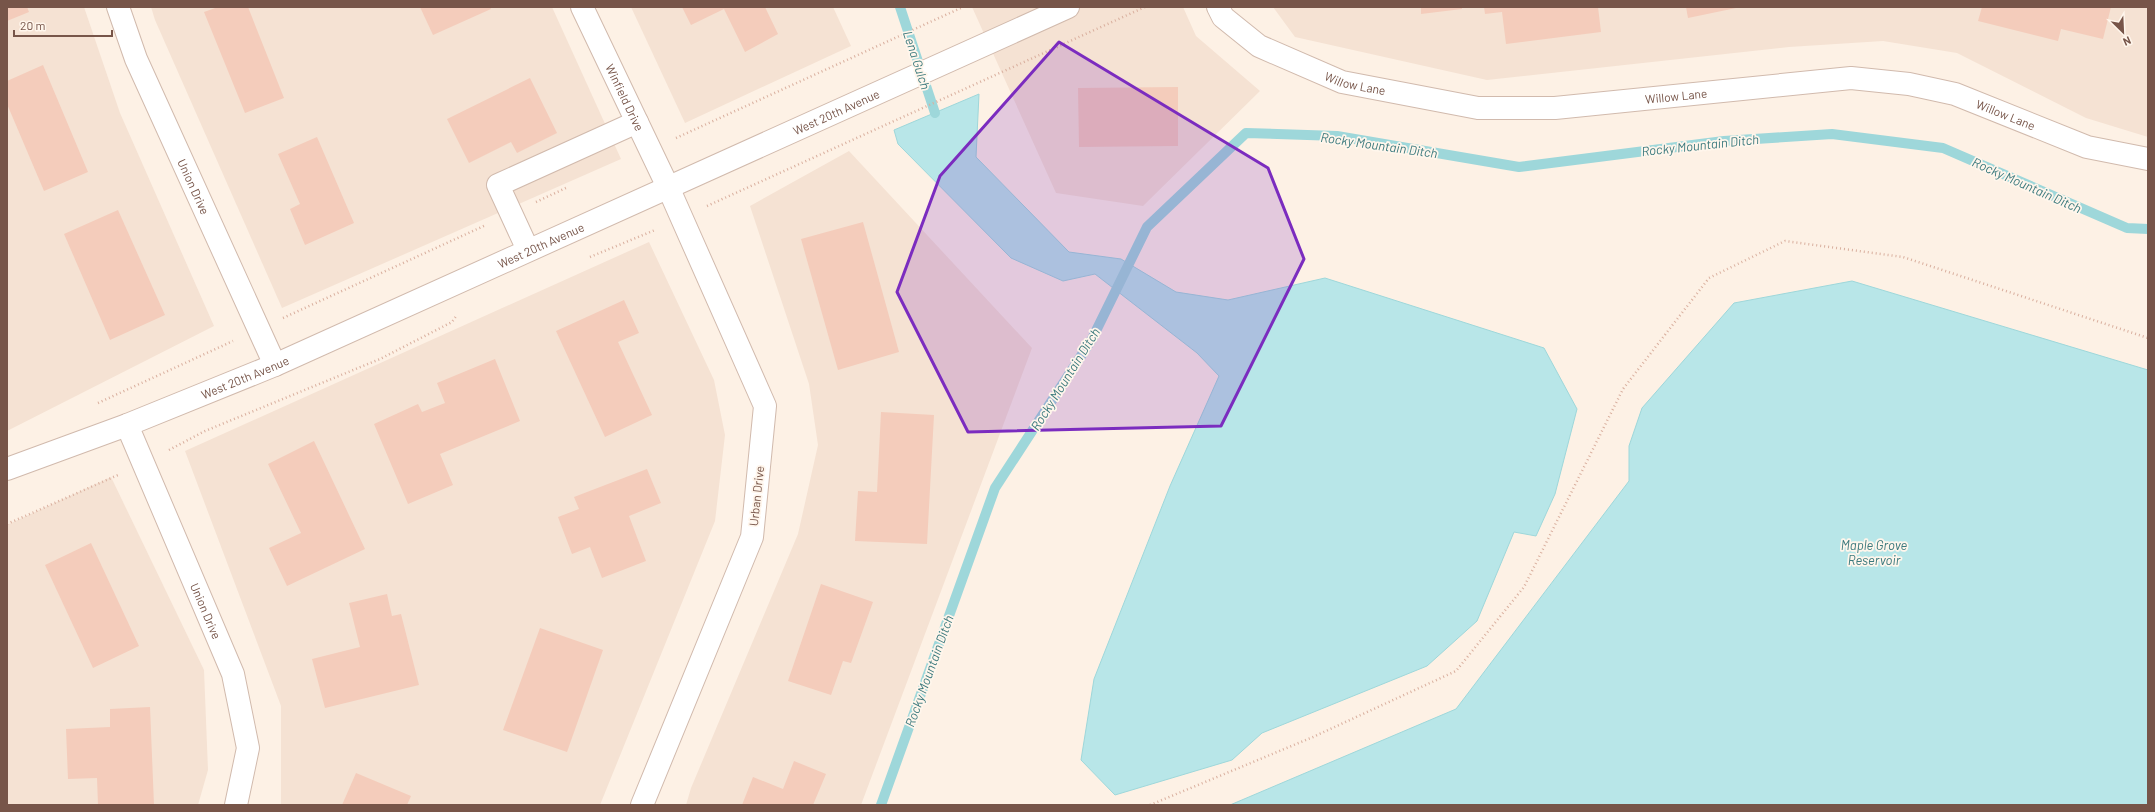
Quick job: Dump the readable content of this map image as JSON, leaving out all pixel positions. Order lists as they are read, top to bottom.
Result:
{
  "streets": {
    "street": [
      "Willow Lane",
      "Winfield Drive",
      "West 20th Avenue",
      "Union Drive",
      "Urban Drive"
    ]
  },
  "crossings": [
    ["Winfield Drive", "West 20th Avenue"],
    ["Winfield Drive", "Urban Drive"],
    ["West 20th Avenue", "Union Drive"],
    ["West 20th Avenue", "Urban Drive"]
  ],
  "water": ["Lena Gulch", "Rocky Mountain Ditch", "Maple Grove Reservoir"],
  "scale_bar": "20 m",
  "north": "bottom right"
}
